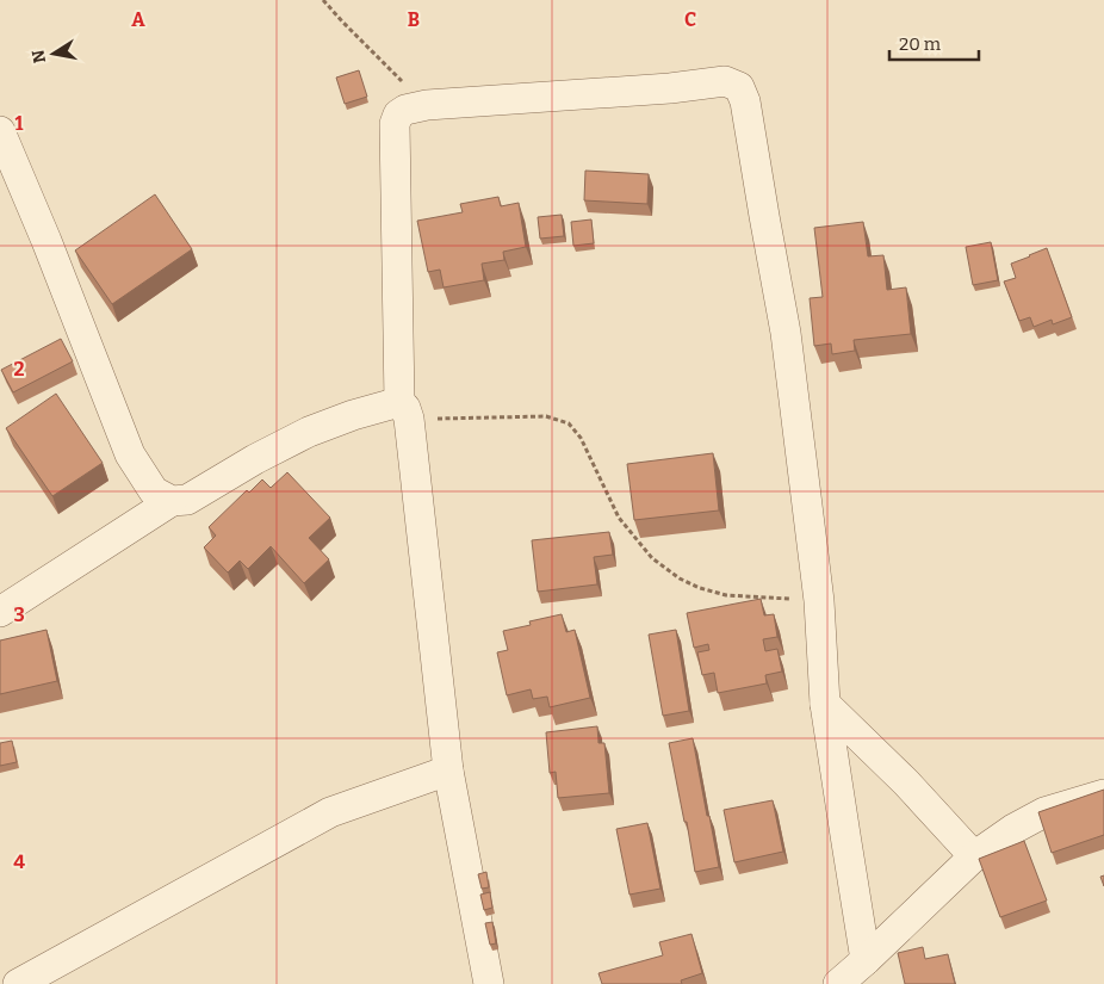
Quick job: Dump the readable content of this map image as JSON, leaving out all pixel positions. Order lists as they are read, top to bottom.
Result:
{
  "scale_bar": "20 m",
  "north": "left",
  "grid": {
    "columns": ["A", "B", "C"],
    "rows": [
      "1",
      "2",
      "3",
      "4"
    ]
  }
}
